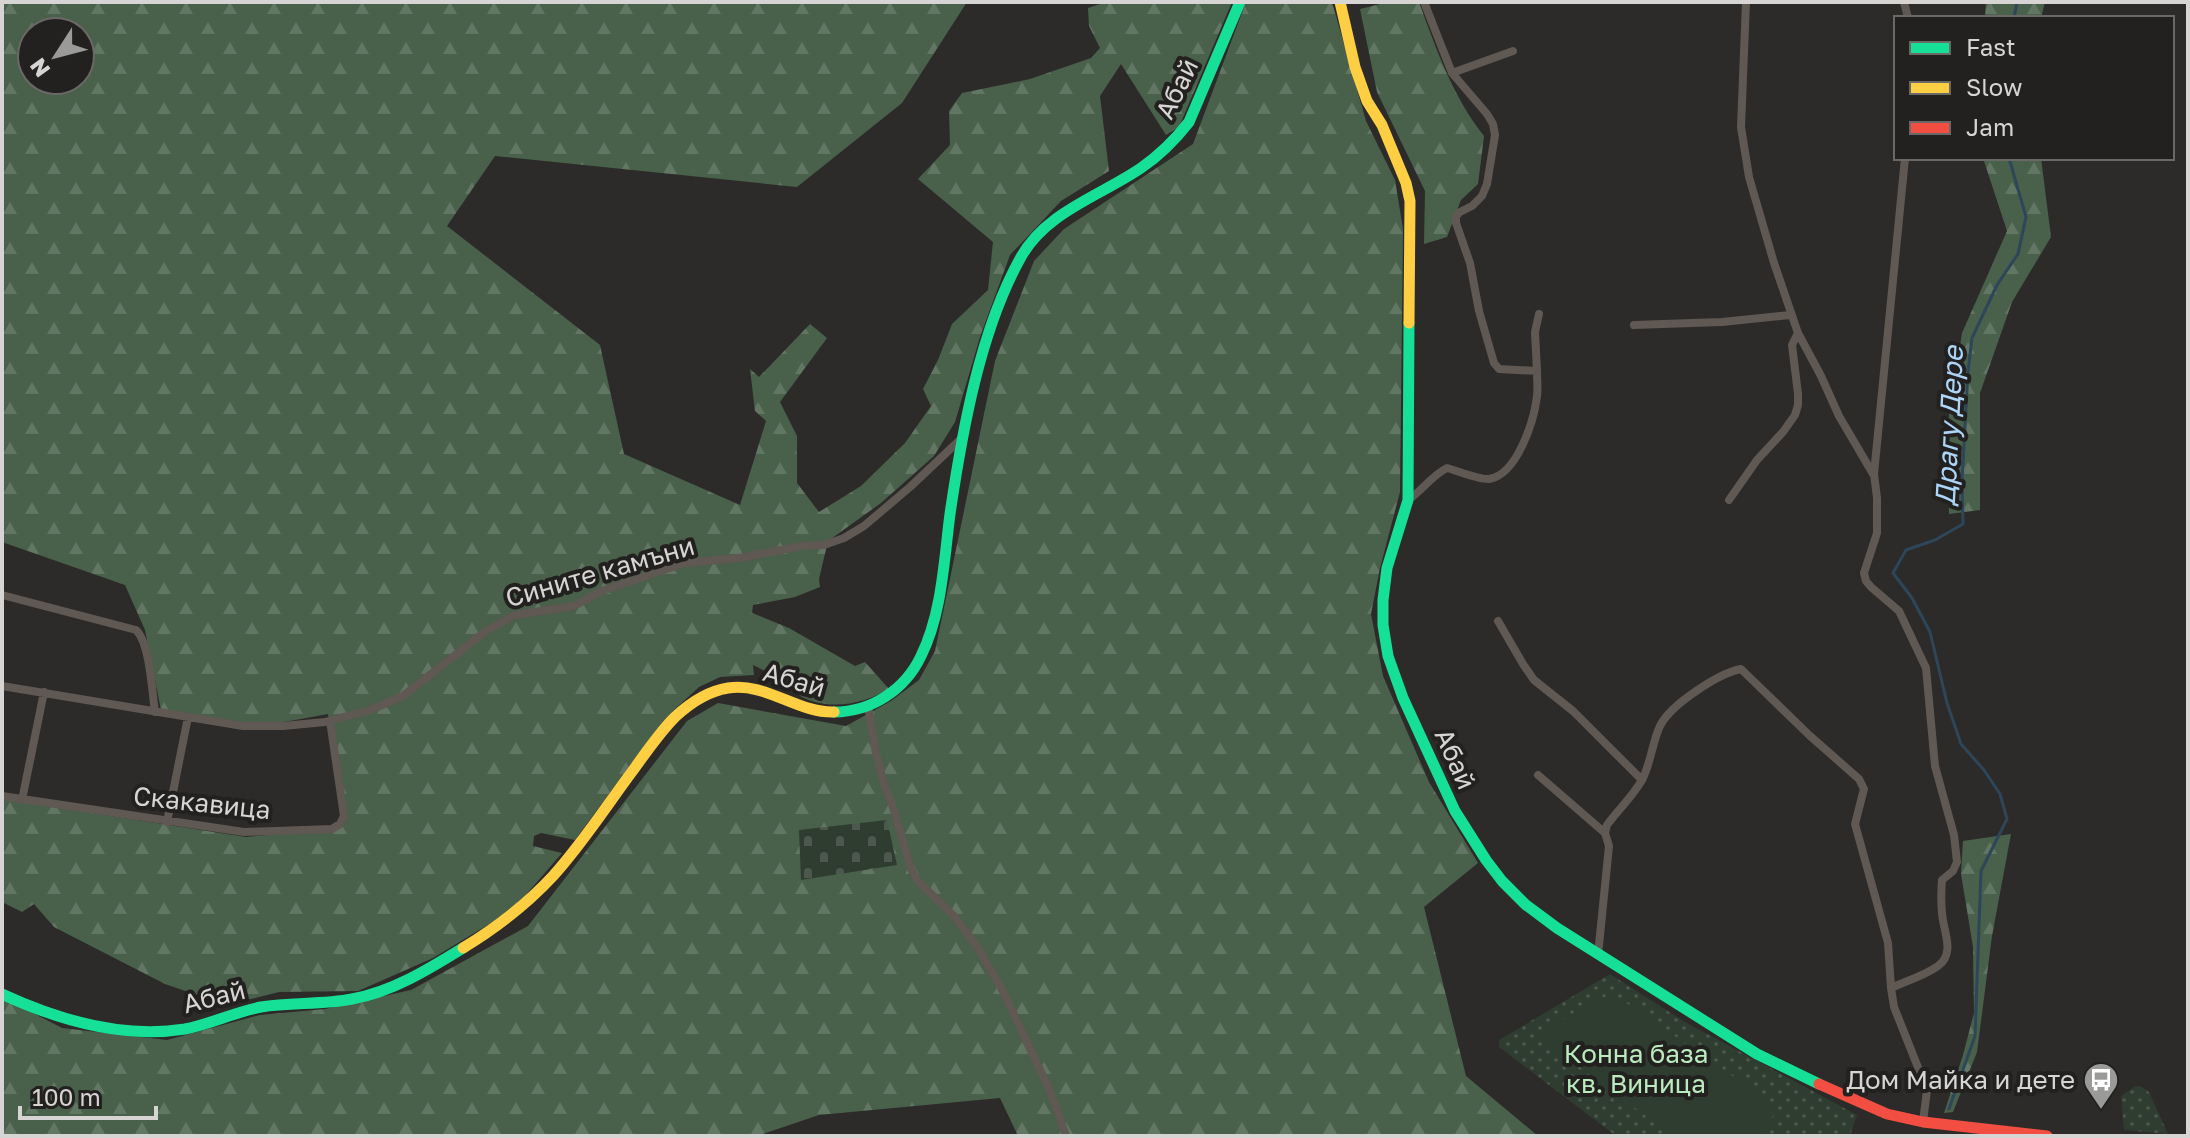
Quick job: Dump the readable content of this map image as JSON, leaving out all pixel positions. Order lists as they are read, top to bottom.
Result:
{
  "streets": {
    "street": ["Абай", "Сините камъни", "Скакавица"]
  },
  "crossings": [
    ["Абай", "Сините камъни"],
    ["Сините камъни", "Скакавица"]
  ],
  "water": ["Драгу Дере"],
  "parks": ["Конна база кв. Виница"],
  "places": {
    "bus stop": ["Дом Майка и дете"]
  },
  "legend": ["Fast", "Slow", "Jam"],
  "scale_bar": "100 m",
  "north": "bottom left"
}
